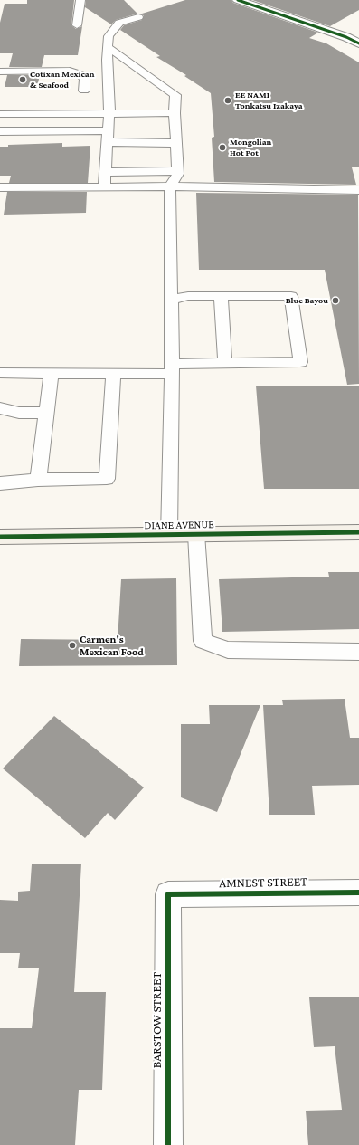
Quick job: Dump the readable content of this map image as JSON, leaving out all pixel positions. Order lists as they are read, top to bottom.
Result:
{
  "streets": {
    "street": ["DIANE AVENUE", "AMNEST STREET", "BARSTOW STREET"]
  },
  "crossings": [
    ["AMNEST STREET", "BARSTOW STREET"]
  ],
  "places": [
    "Cotixan Mexican & Seafood",
    "EE NAMI Tonkatsu Izakaya",
    "Mongolian Hot Pot",
    "Blue Bayou",
    "Carmen's Mexican Food"
  ]
}
